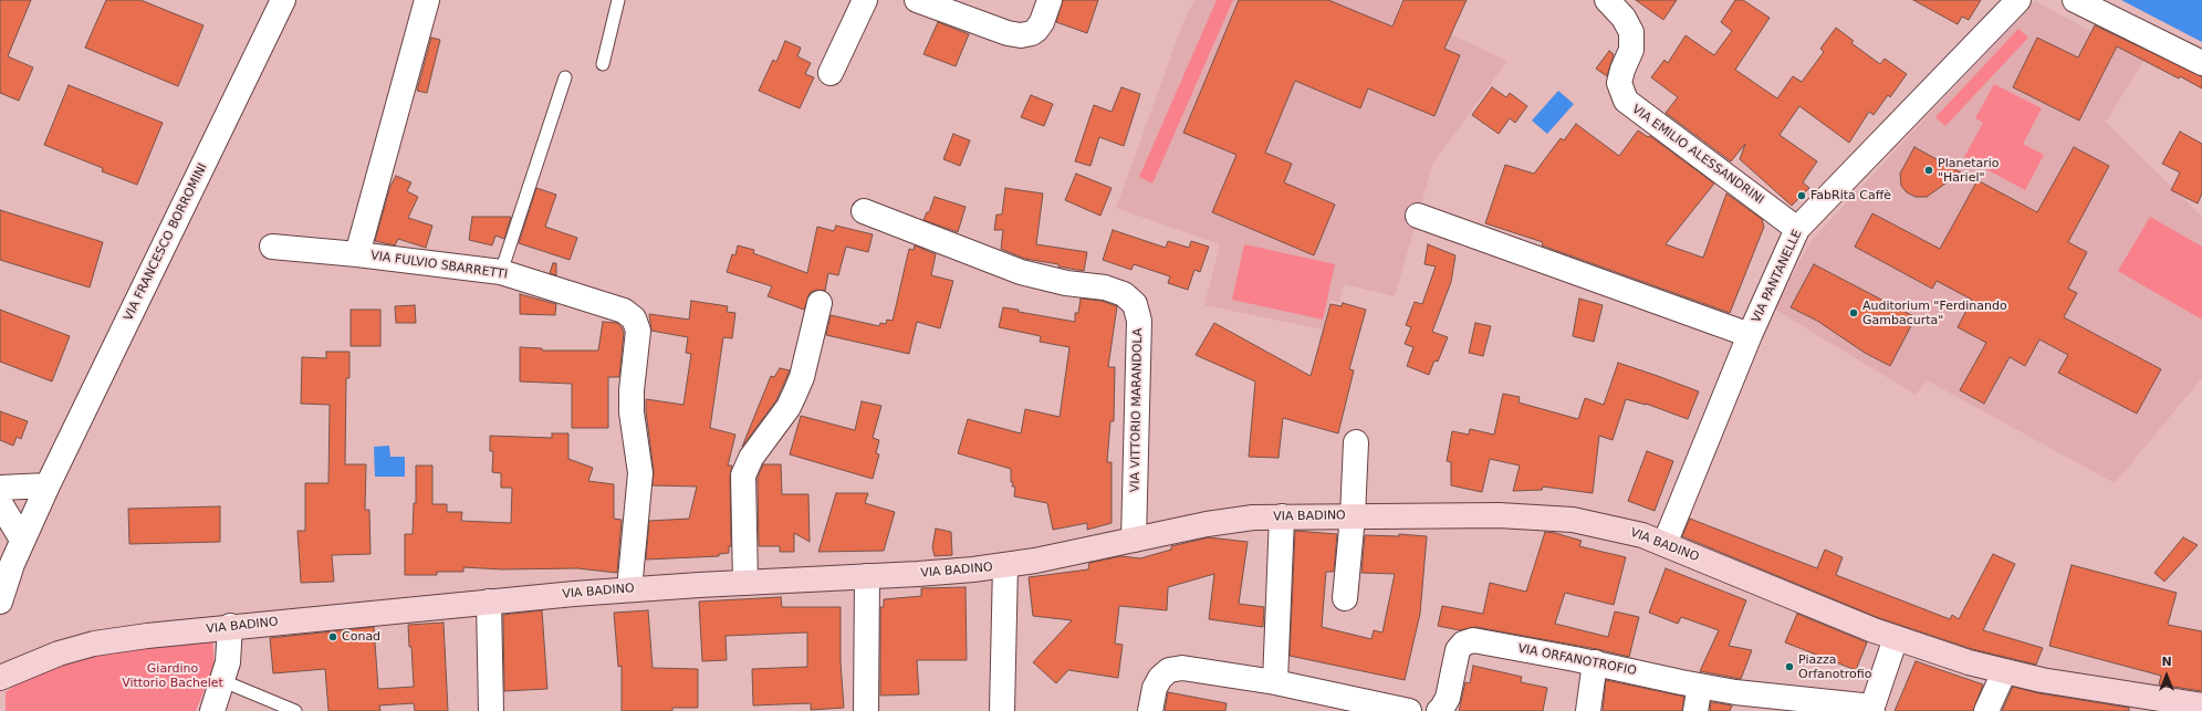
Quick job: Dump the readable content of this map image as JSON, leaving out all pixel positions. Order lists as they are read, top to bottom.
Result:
{
  "streets": {
    "street": [
      "VIA EMILIO ALESSANDRINI",
      "VIA FRANCESCO BORROMINI",
      "VIA FULVIO SBARRETTI",
      "VIA PANTANELLE",
      "VIA VITTORIO MARANDOLA",
      "VIA BADINO",
      "VIA ORFANOTROFIO"
    ]
  },
  "crossings": [
    ["VIA EMILIO ALESSANDRINI", "VIA PANTANELLE"],
    ["VIA FULVIO SBARRETTI", "VIA BADINO"],
    ["VIA PANTANELLE", "VIA BADINO"],
    ["VIA VITTORIO MARANDOLA", "VIA BADINO"]
  ],
  "parks": ["Giardino Vittorio Bachelet"],
  "places": [
    "Planetario \"Hariel\"",
    "FabRita Caffè",
    "Auditorium \"Ferdinando Gambacurta\"",
    "Conad",
    "Piazza Orfanotrofio"
  ],
  "north": "top"
}
